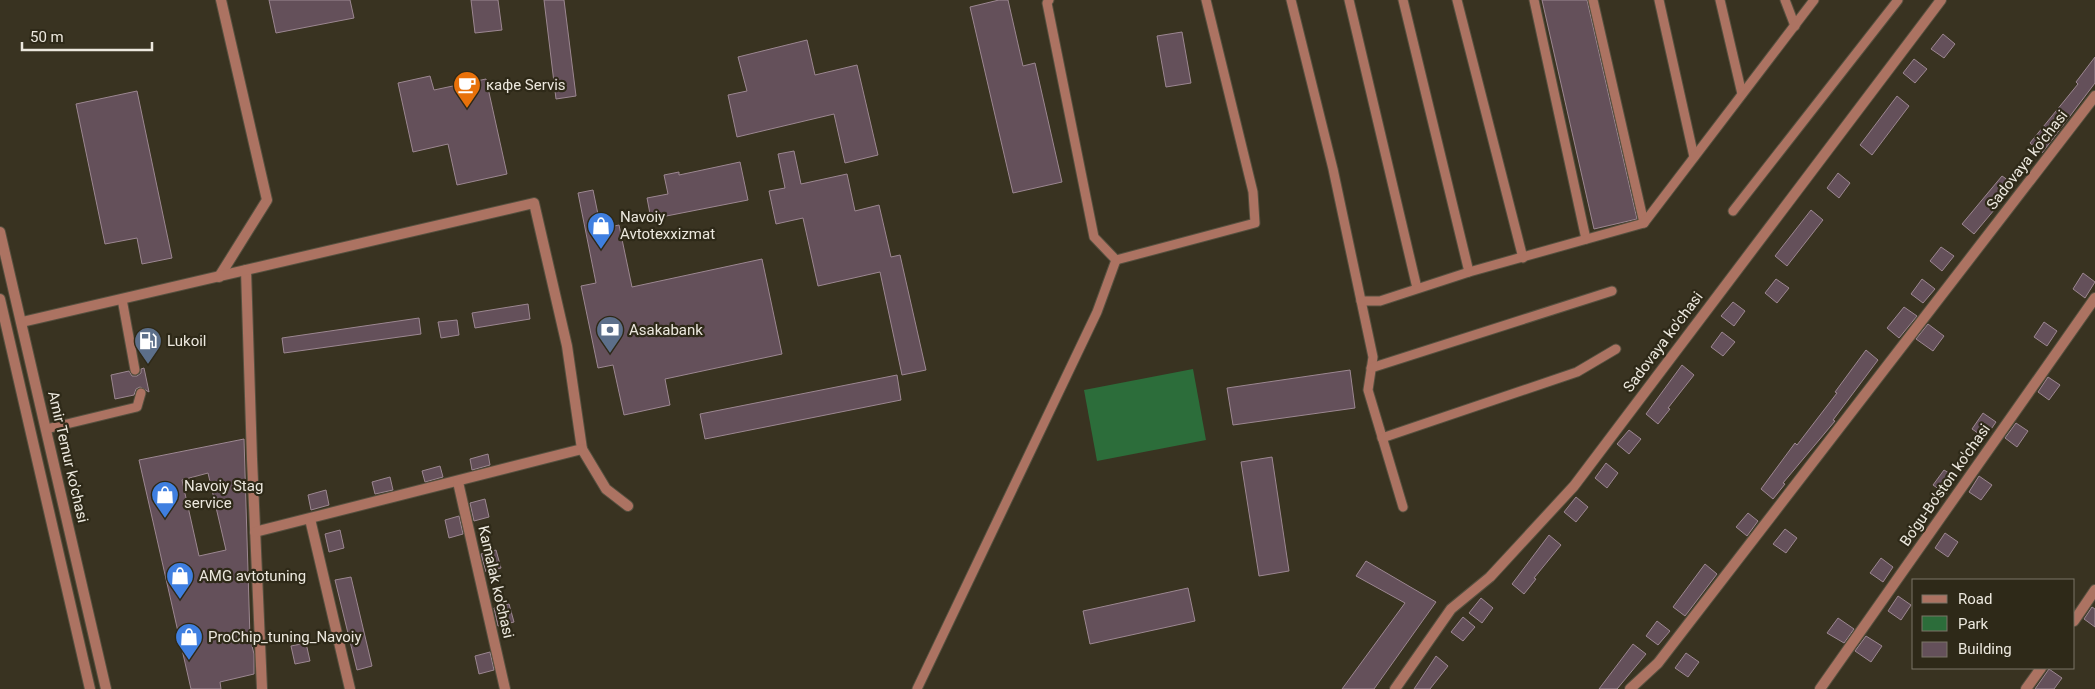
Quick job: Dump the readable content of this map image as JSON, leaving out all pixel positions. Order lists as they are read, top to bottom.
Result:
{
  "streets": {
    "street": [
      "Sadovaya ko'chasi",
      "Amir Temur ko'chasi",
      "Bo'gu-Bo'ston ko'chasi",
      "Kamalak ko'chasi"
    ]
  },
  "places": {
    "cafe": ["кафе Servis"],
    "shop": [
      "Navoiy Avtotexxizmat",
      "Navoiy Stag service",
      "AMG avtotuning",
      "ProChip_tuning_Navoiy"
    ],
    "bank": ["Asakabank"],
    "fuel station": ["Lukoil"]
  },
  "legend": ["Road", "Park", "Building"],
  "scale_bar": "50 m"
}
